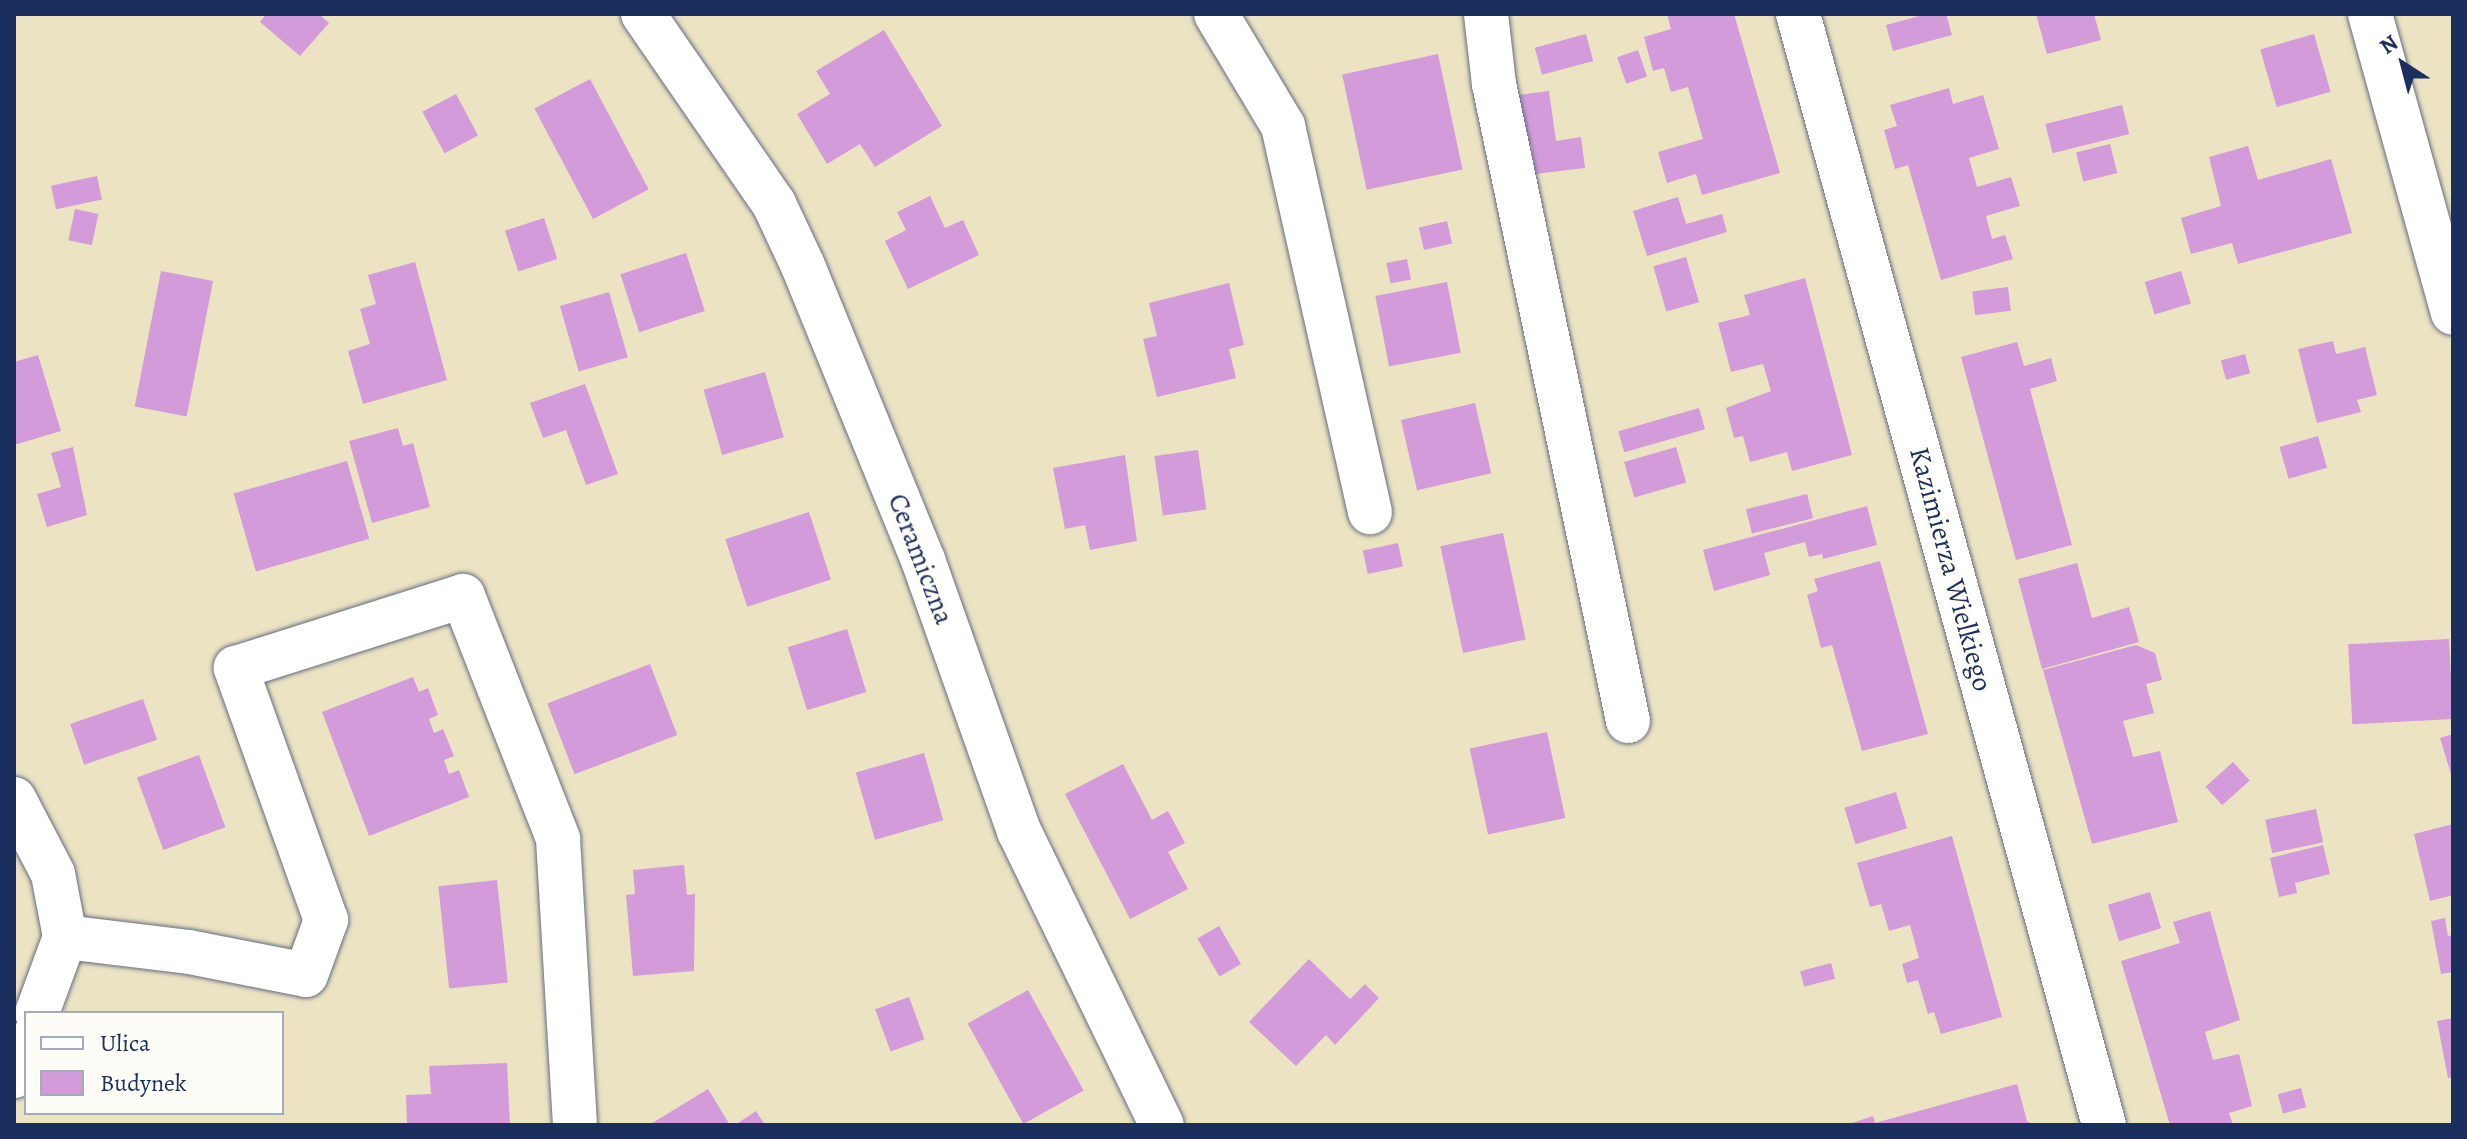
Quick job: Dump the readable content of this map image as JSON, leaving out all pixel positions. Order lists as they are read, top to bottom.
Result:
{
  "streets": {
    "street": ["Ceramiczna", "Kazimierza Wielkiego"]
  },
  "legend": ["Ulica", "Budynek"],
  "north": "top left"
}
